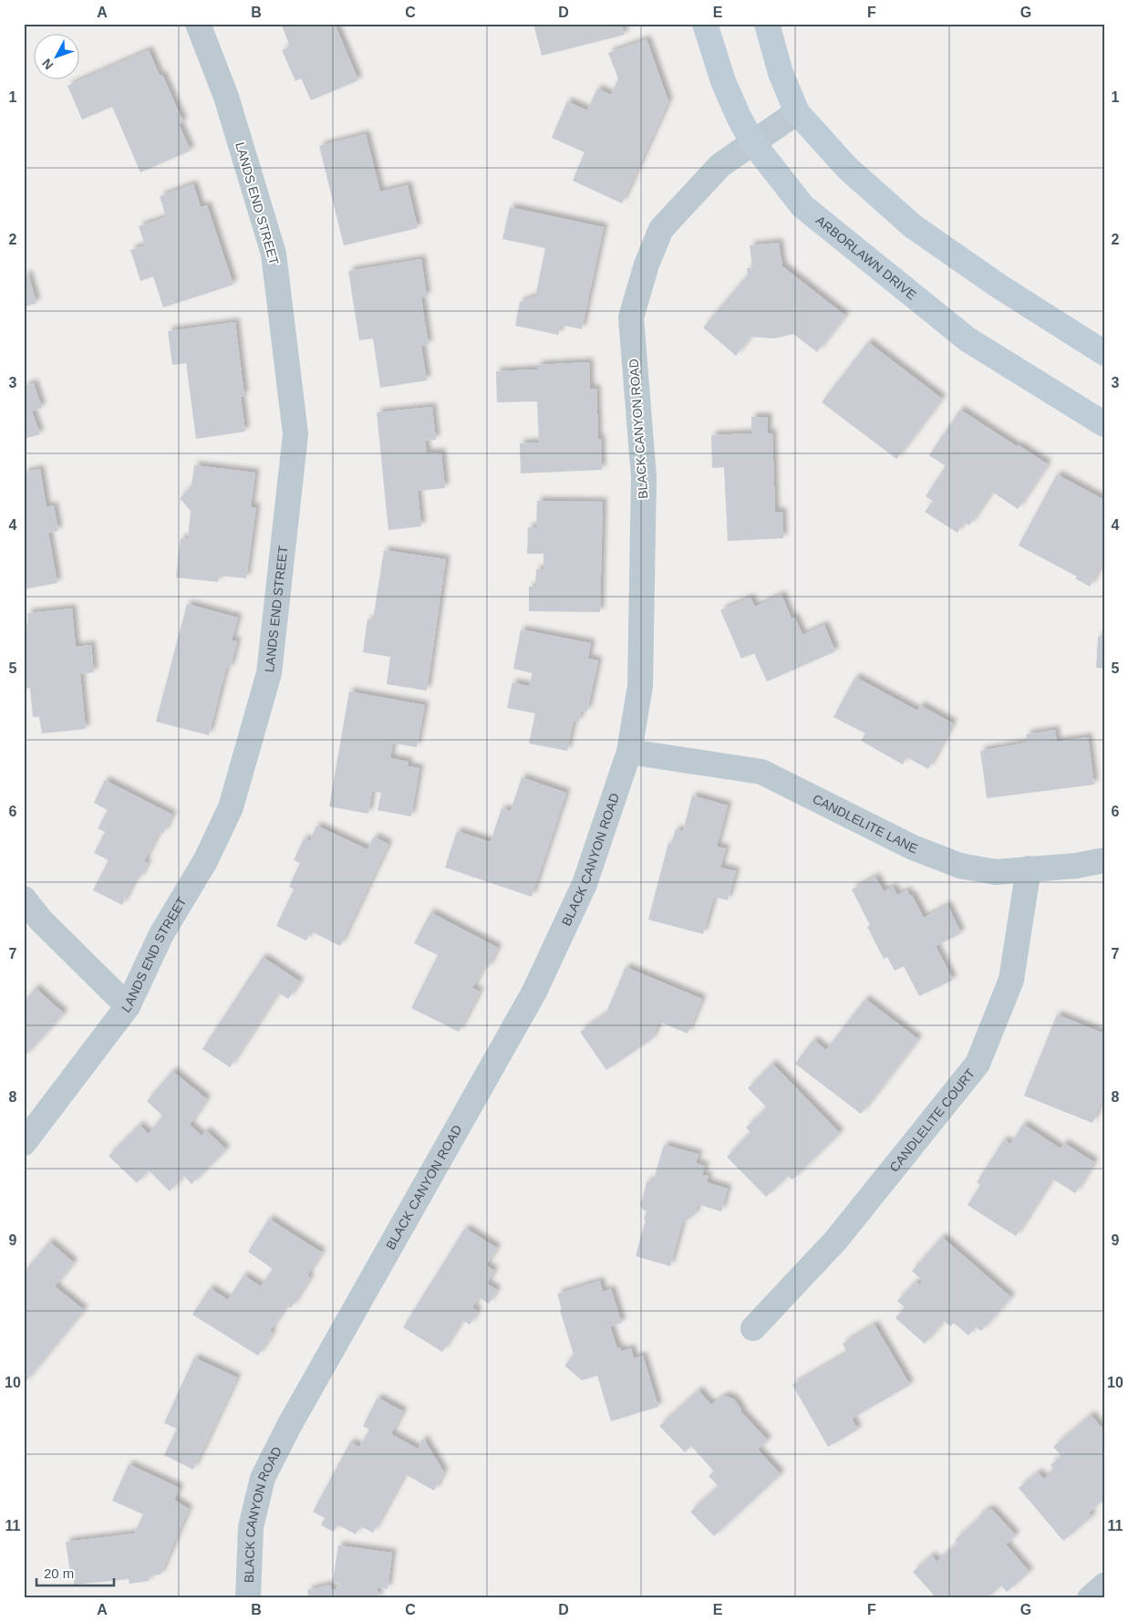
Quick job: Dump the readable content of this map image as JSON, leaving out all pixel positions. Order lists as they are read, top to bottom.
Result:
{
  "streets": {
    "main road": ["ARBORLAWN DRIVE"],
    "street": [
      "LANDS END STREET",
      "BLACK CANYON ROAD",
      "CANDLELITE LANE",
      "CANDLELITE COURT"
    ]
  },
  "crossings": [
    ["ARBORLAWN DRIVE", "BLACK CANYON ROAD"],
    ["BLACK CANYON ROAD", "CANDLELITE LANE"],
    ["CANDLELITE LANE", "CANDLELITE COURT"]
  ],
  "scale_bar": "20 m",
  "north": "bottom left",
  "grid": {
    "columns": [
      "A",
      "B",
      "C",
      "D",
      "E",
      "F",
      "G"
    ],
    "rows": [
      "1",
      "2",
      "3",
      "4",
      "5",
      "6",
      "7",
      "8",
      "9",
      "10",
      "11"
    ]
  }
}
